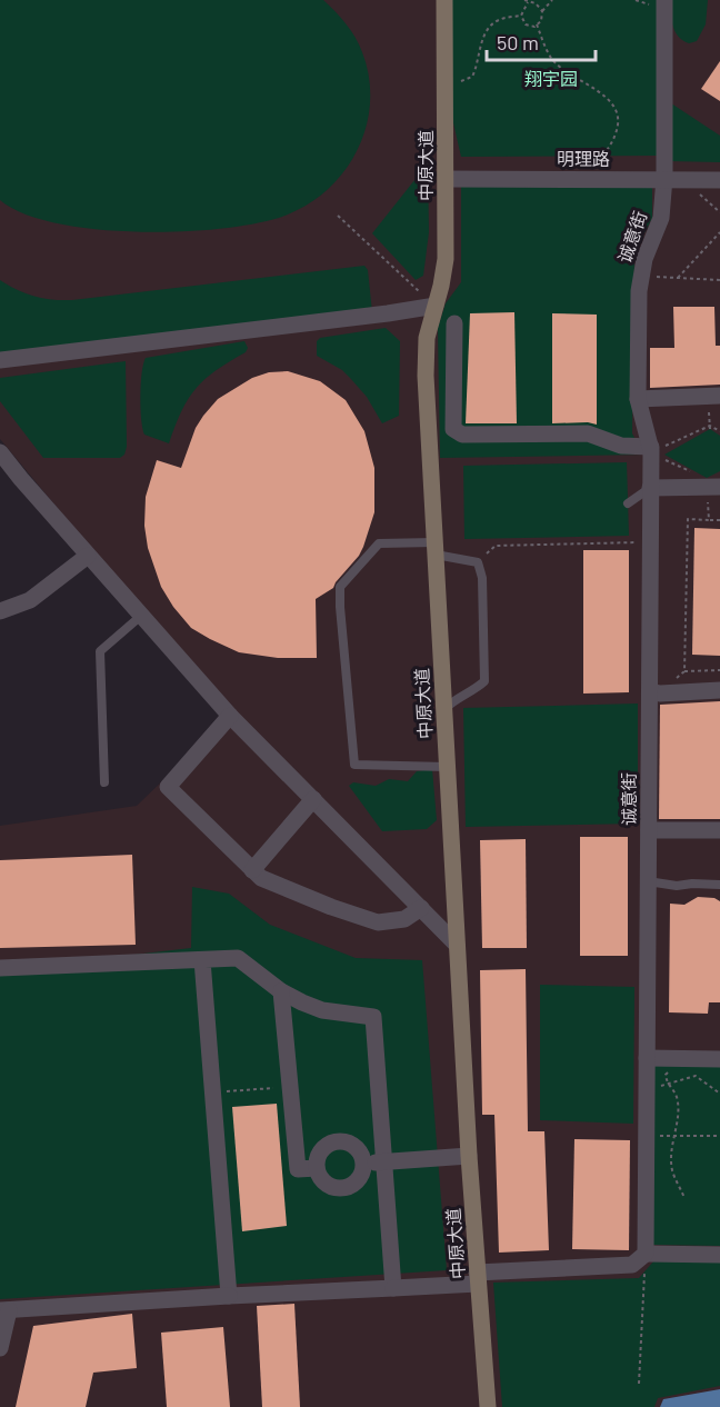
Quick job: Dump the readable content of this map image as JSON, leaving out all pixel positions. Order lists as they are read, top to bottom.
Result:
{
  "streets": {
    "main road": ["中原大道"],
    "street": ["明理路", "诚意街"]
  },
  "crossings": [
    ["明理路", "中原大道"],
    ["明理路", "诚意街"]
  ],
  "parks": ["翔宇园"],
  "scale_bar": "50 m"
}
